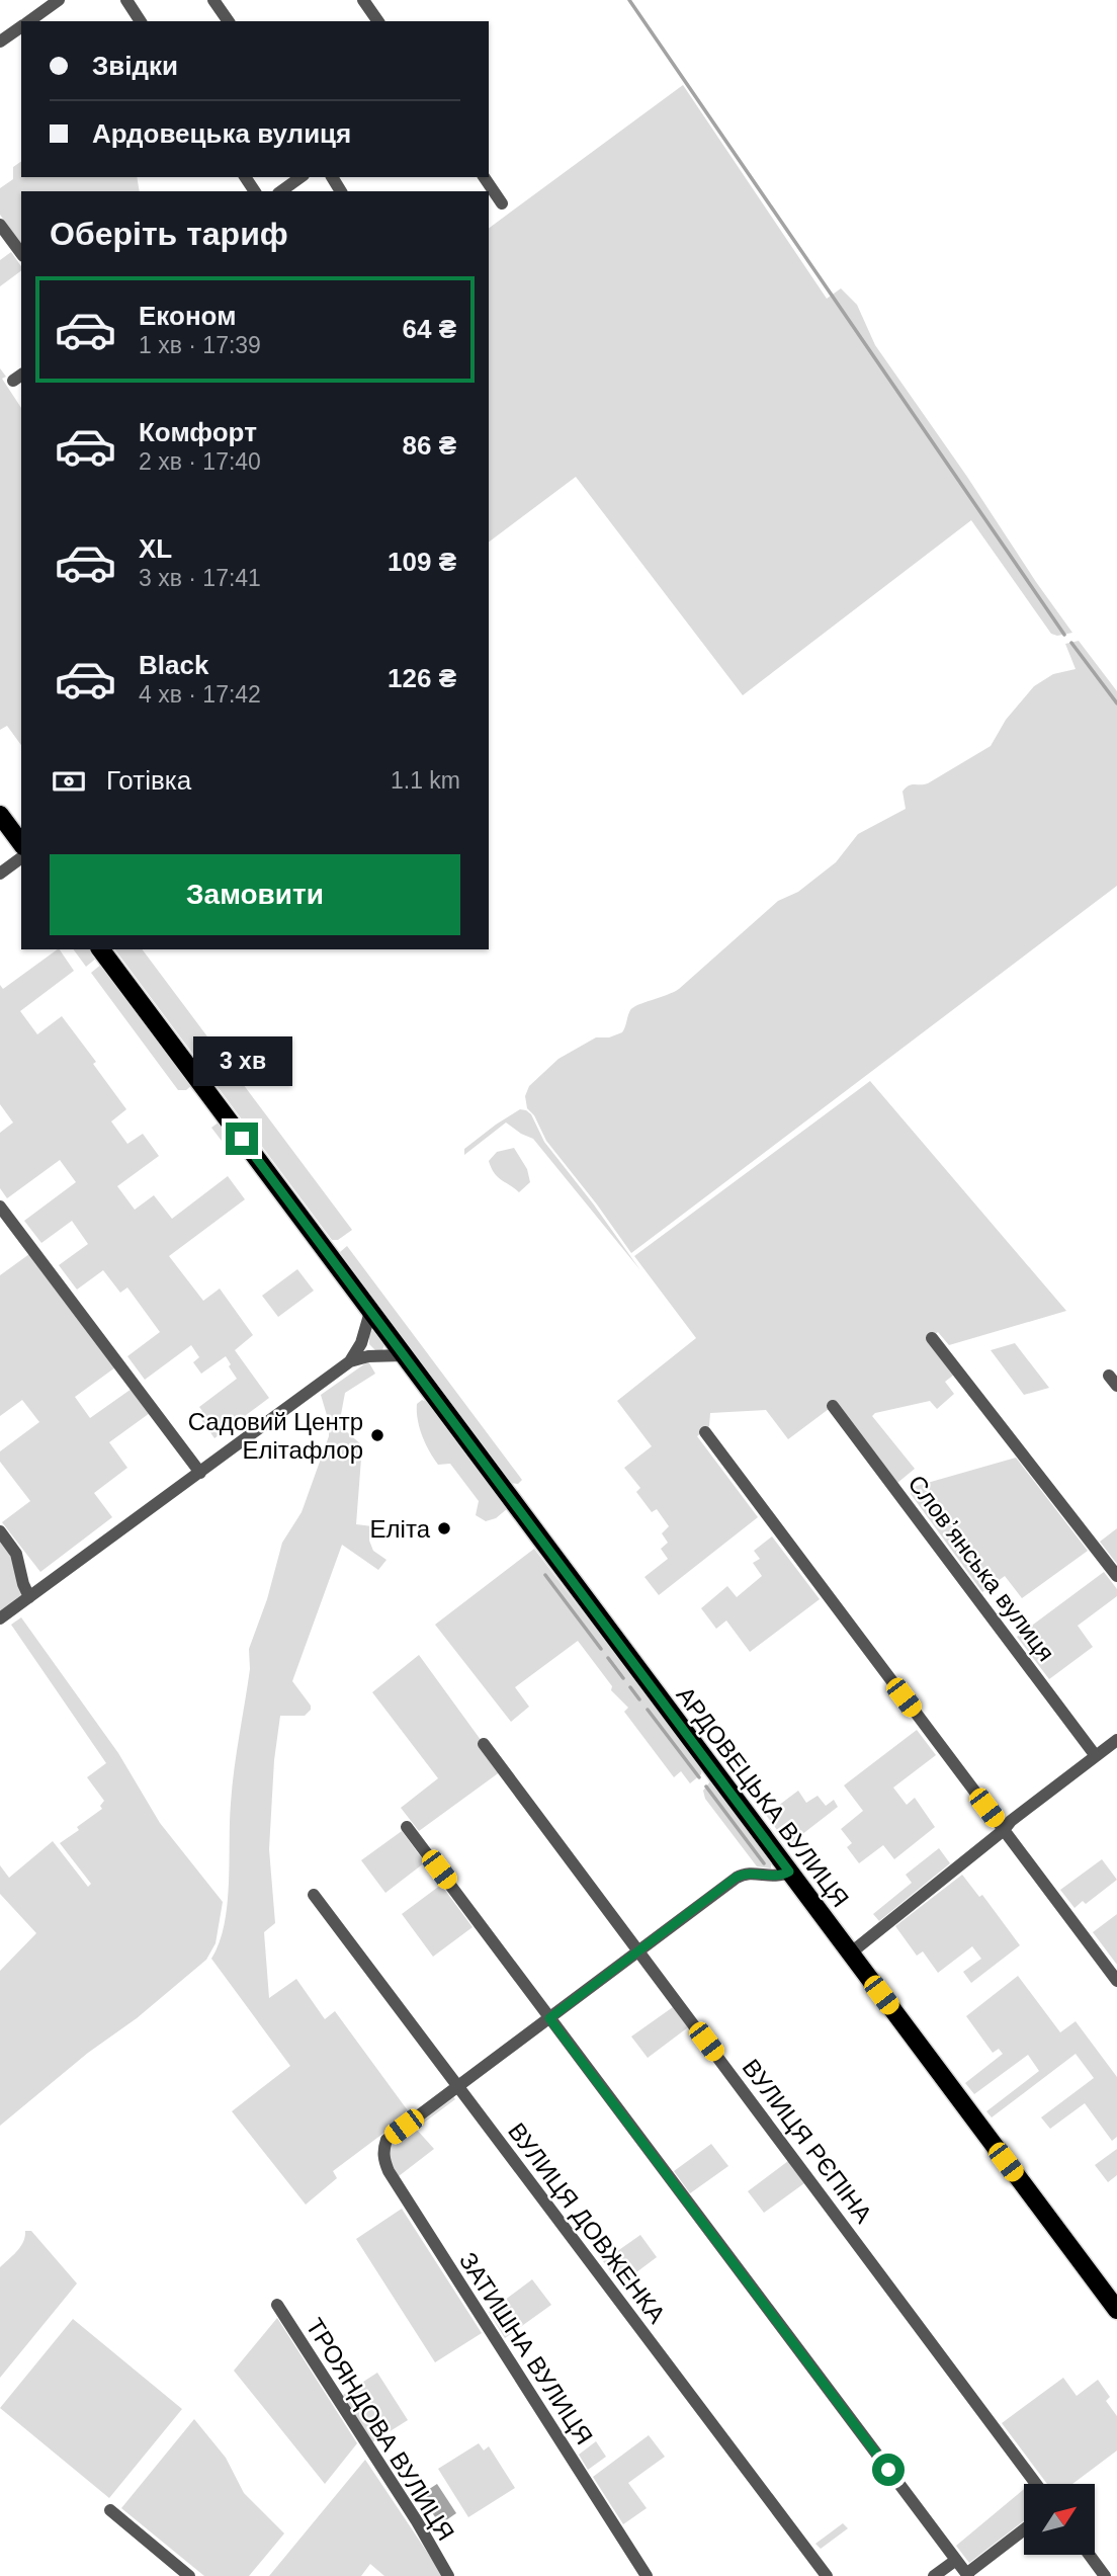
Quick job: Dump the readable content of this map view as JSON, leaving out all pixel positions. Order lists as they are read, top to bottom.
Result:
{
  "streets": {
    "highway": ["АРДОВЕЦЬКА ВУЛИЦЯ"],
    "street": [
      "Словʼянська вулиця",
      "ВУЛИЦЯ РЄПІНА",
      "ВУЛИЦЯ ДОВЖЕНКА",
      "ЗАТИШНА ВУЛИЦЯ",
      "ТРОЯНДОВА ВУЛИЦЯ"
    ]
  },
  "crossings": [
    ["ВУЛИЦЯ ДОВЖЕНКА", "ЗАТИШНА ВУЛИЦЯ"]
  ],
  "places": ["Садовий Центр Елітафлор", "Еліта"],
  "north": "top right",
  "page": {
    "banner": ["Звідки", "Ардовецька вулиця"],
    "heading": "Оберіть тариф",
    "list": [
      {
        "name": "Економ",
        "note": "1 хв · 17:39",
        "value": "64 ₴"
      },
      {
        "name": "Комфорт",
        "note": "2 хв · 17:40",
        "value": "86 ₴"
      },
      {
        "name": "XL",
        "note": "3 хв · 17:41",
        "value": "109 ₴"
      },
      {
        "name": "Black",
        "note": "4 хв · 17:42",
        "value": "126 ₴"
      }
    ],
    "pay": ["Готівка", "1.1 km"],
    "buttons": "Замовити",
    "bubble": "3 хв"
  }
}
